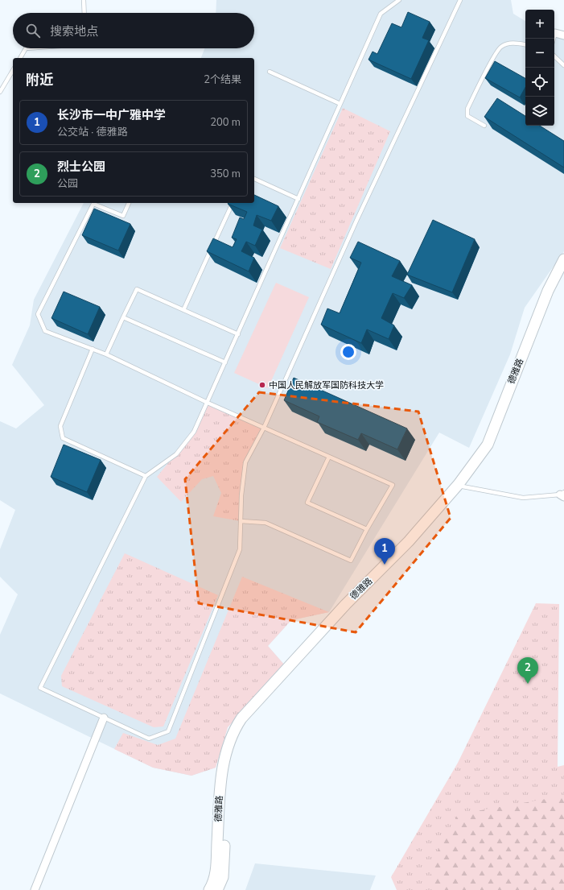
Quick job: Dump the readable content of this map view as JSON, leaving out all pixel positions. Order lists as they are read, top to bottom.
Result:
{
  "streets": {
    "street": ["德雅路"]
  },
  "places": ["中国人民解放军国防科技大学"],
  "page": {
    "map_buttons": ["+", "−"],
    "search": "搜索地点",
    "heading": ["附近", "2个结果"],
    "list": [
      {
        "mark": "1",
        "name": "长沙市一中广雅中学",
        "note": "公交站 · 德雅路",
        "value": "200 m"
      },
      {
        "mark": "2",
        "name": "烈士公园",
        "note": "公园",
        "value": "350 m"
      }
    ],
    "pins": ["1", "2"]
  }
}
